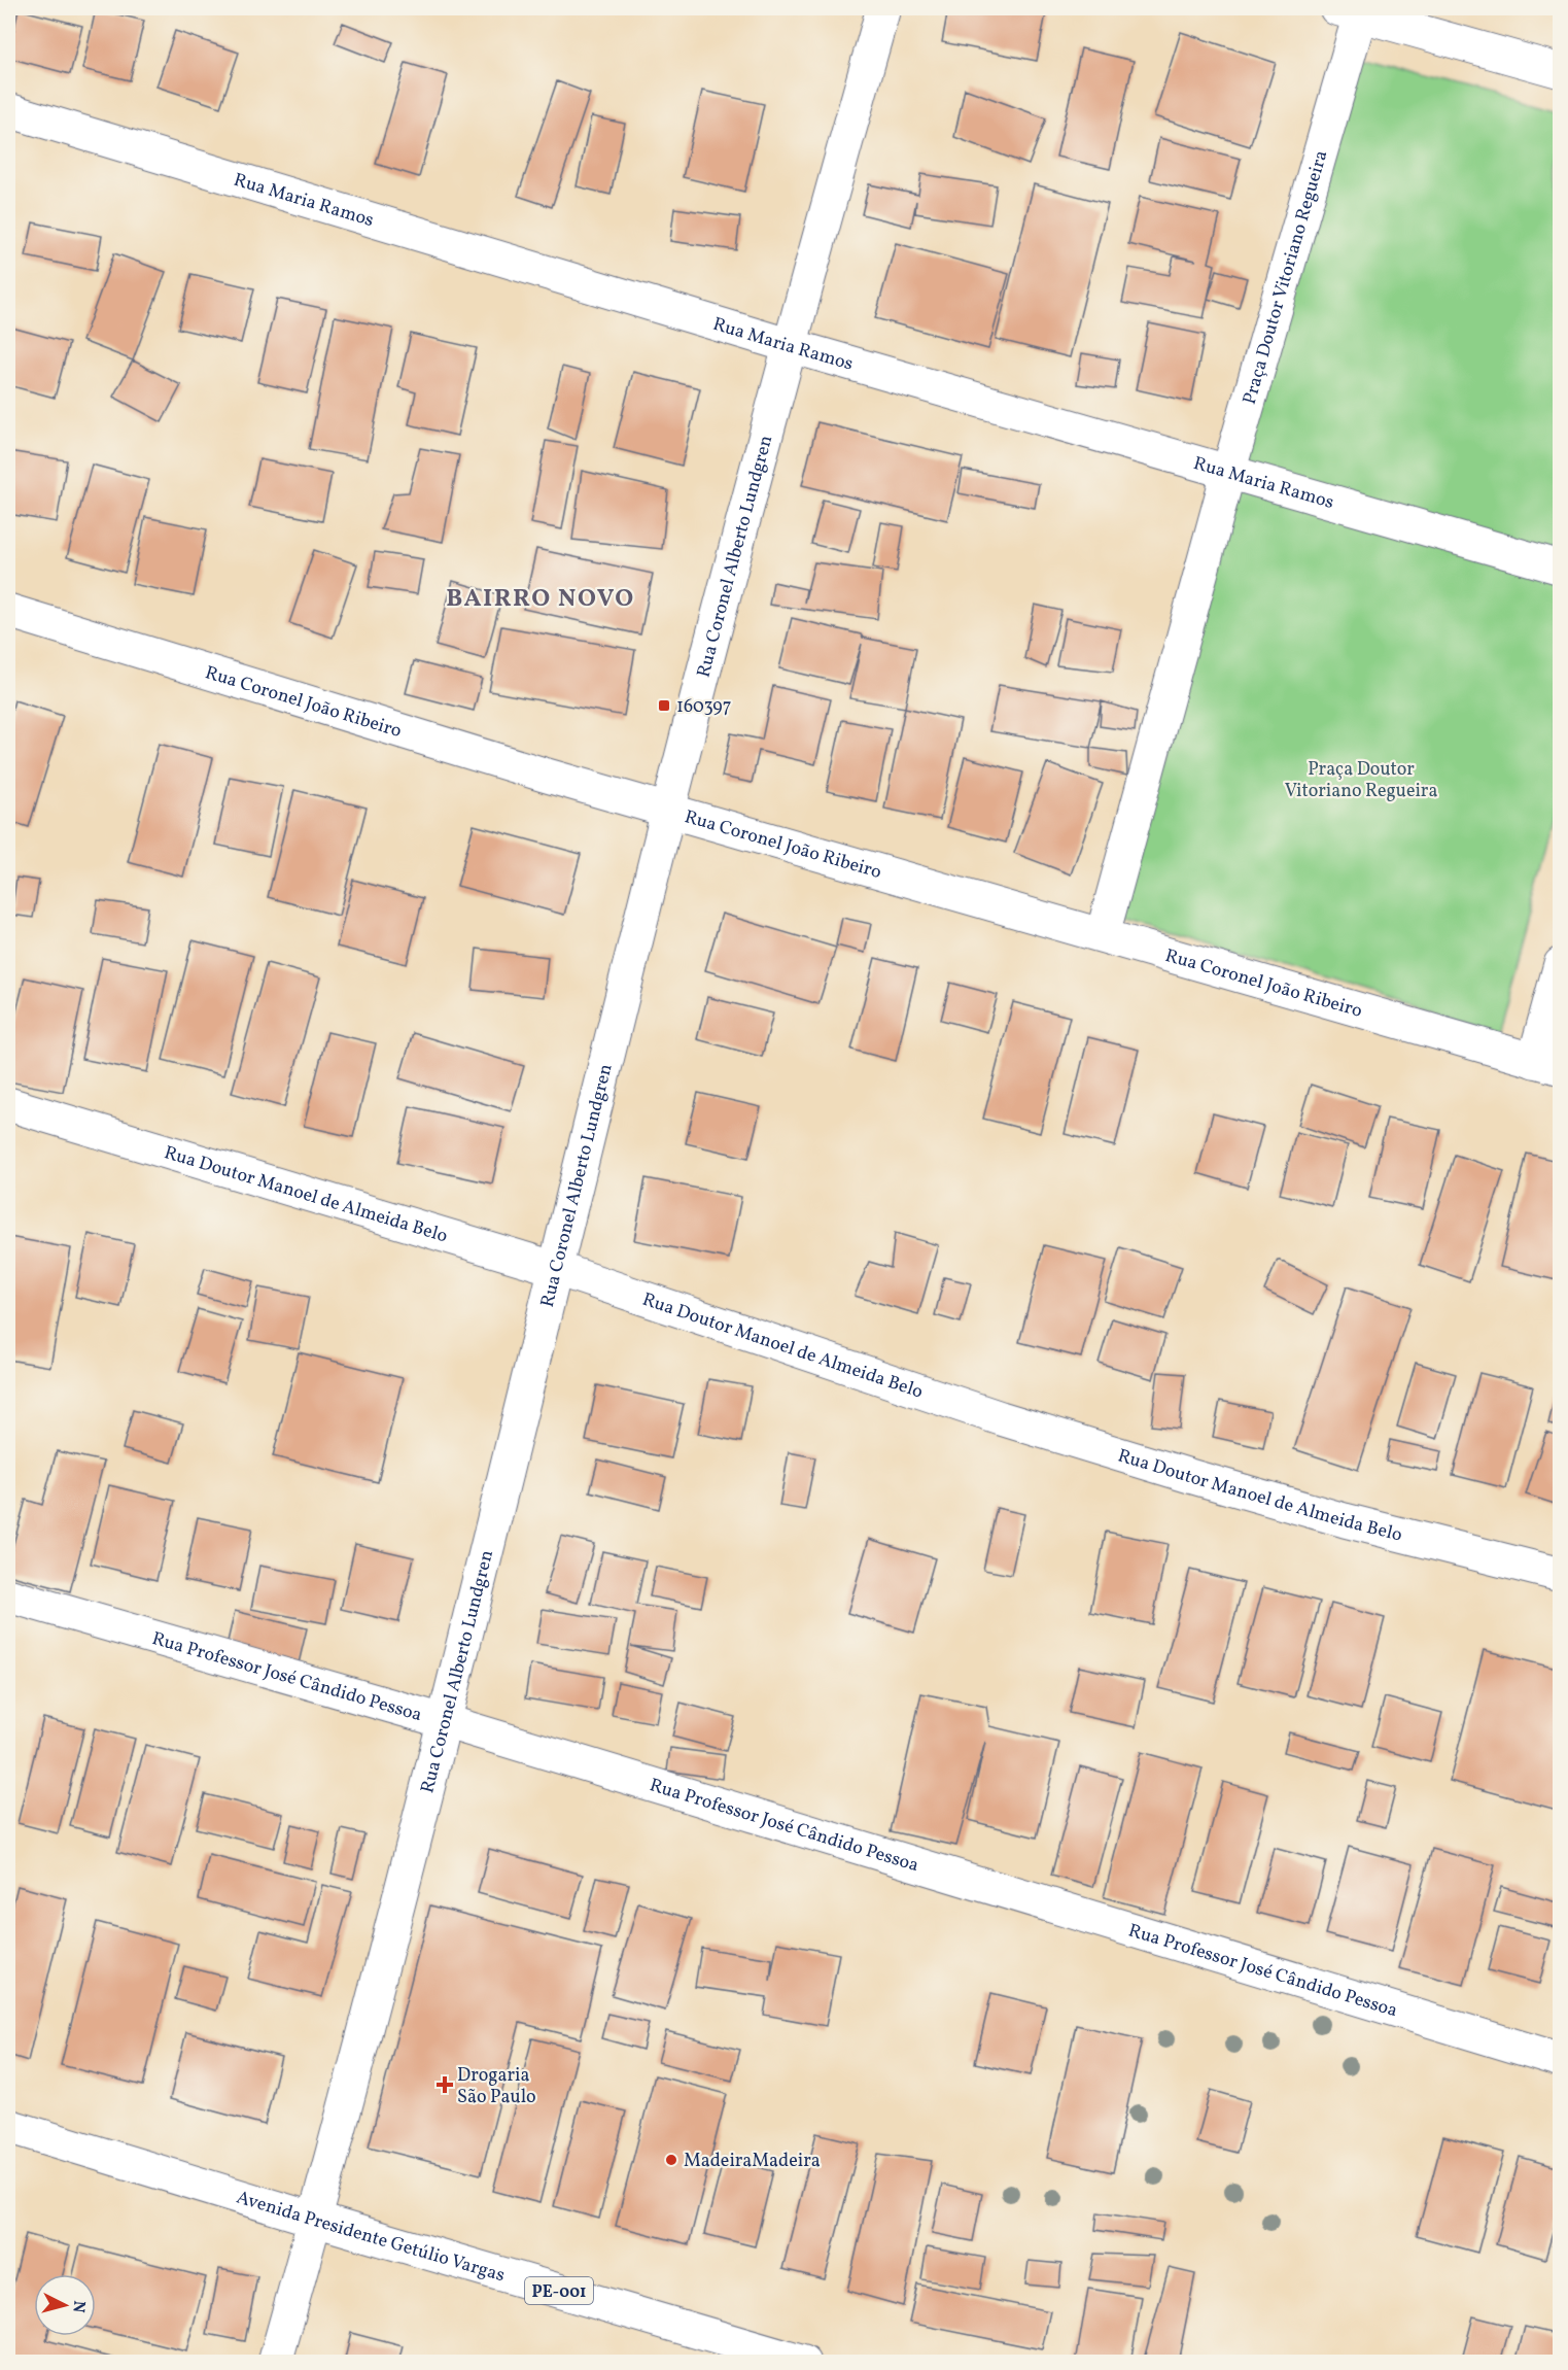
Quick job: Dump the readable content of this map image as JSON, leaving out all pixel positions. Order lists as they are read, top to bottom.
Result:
{
  "streets": {
    "street": [
      "Rua Maria Ramos",
      "Praça Doutor Vitoriano Regueira",
      "Rua Coronel Alberto Lundgren",
      "Rua Coronel João Ribeiro",
      "Rua Doutor Manoel de Almeida Belo",
      "Rua Professor José Cândido Pessoa",
      "Avenida Presidente Getúlio Vargas",
      "PE-001"
    ]
  },
  "crossings": [
    ["Rua Maria Ramos", "Praça Doutor Vitoriano Regueira"],
    ["Rua Maria Ramos", "Rua Coronel Alberto Lundgren"],
    ["Praça Doutor Vitoriano Regueira", "Rua Coronel João Ribeiro"],
    ["Rua Coronel Alberto Lundgren", "Rua Coronel João Ribeiro"],
    ["Rua Coronel Alberto Lundgren", "Rua Doutor Manoel de Almeida Belo"],
    ["Rua Coronel Alberto Lundgren", "Rua Professor José Cândido Pessoa"],
    ["Rua Coronel Alberto Lundgren", "Avenida Presidente Getúlio Vargas"]
  ],
  "districts": ["BAIRRO NOVO"],
  "parks": ["Praça Doutor Vitoriano Regueira"],
  "places": {
    "transit": ["160397"],
    "health": ["Drogaria São Paulo"],
    "other": ["MadeiraMadeira"]
  },
  "north": "right"
}
